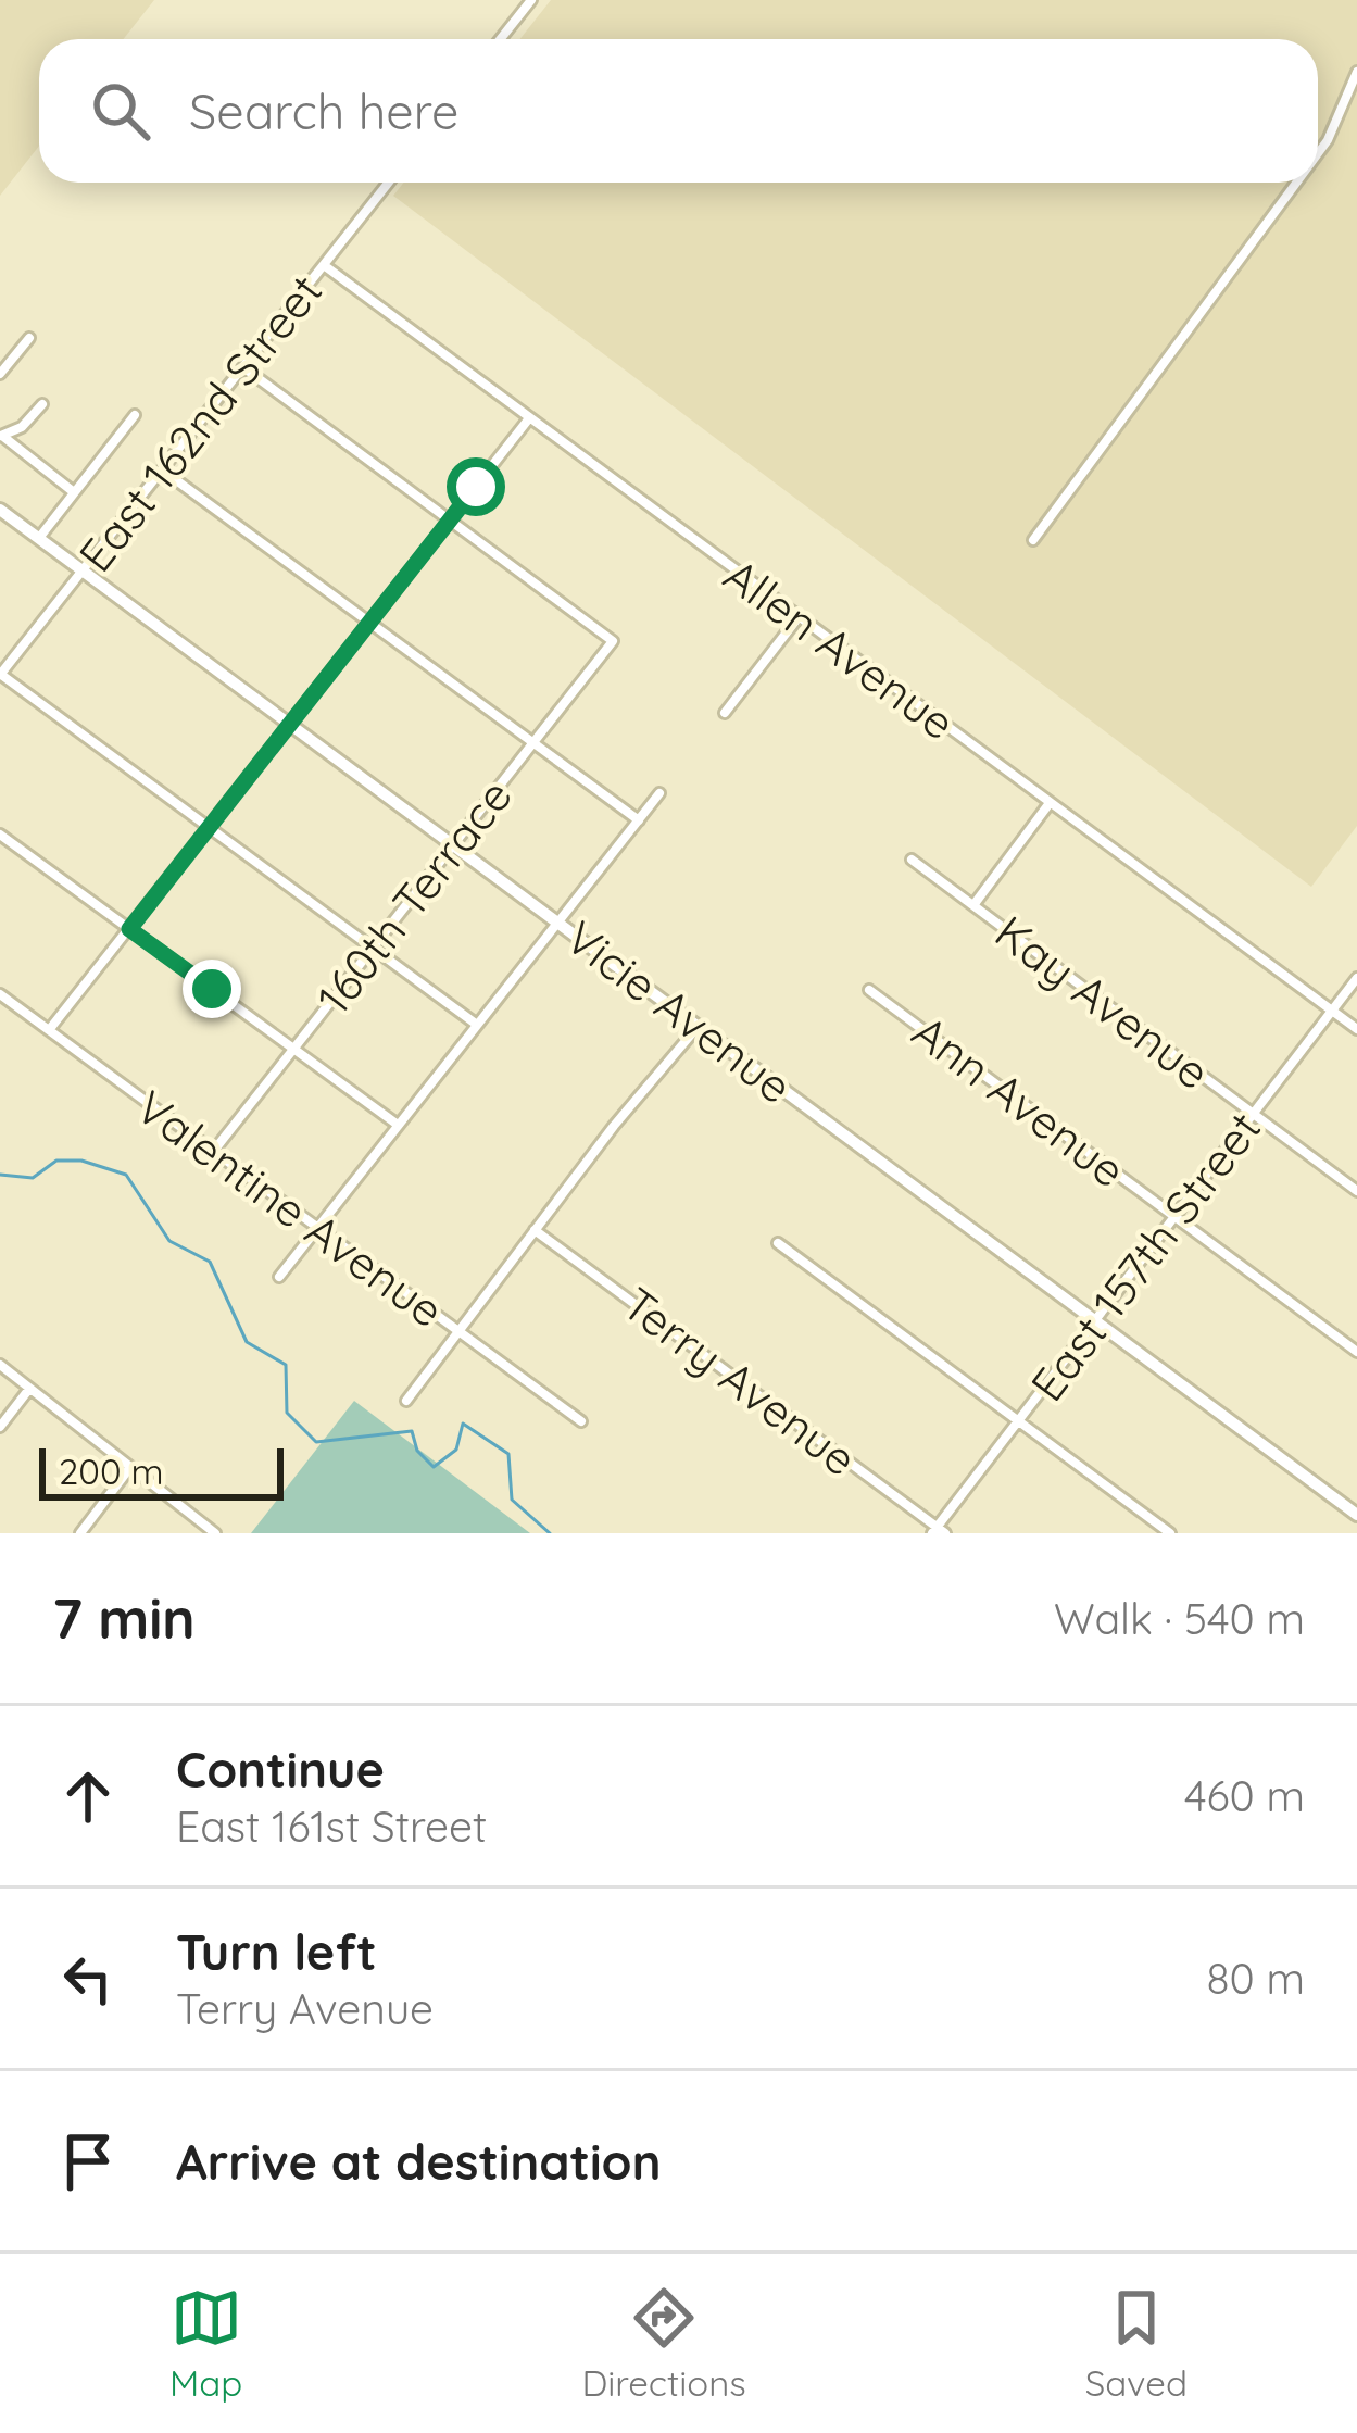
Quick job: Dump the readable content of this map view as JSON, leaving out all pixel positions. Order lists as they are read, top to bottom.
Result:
{
  "streets": {
    "street": [
      "East 162nd Street",
      "Allen Avenue",
      "160th Terrace",
      "Kay Avenue",
      "Vicie Avenue",
      "Ann Avenue",
      "Valentine Avenue",
      "East 157th Street",
      "Terry Avenue"
    ]
  },
  "crossings": [
    ["East 162nd Street", "Allen Avenue"],
    ["East 162nd Street", "Vicie Avenue"],
    ["Allen Avenue", "East 157th Street"],
    ["160th Terrace", "Vicie Avenue"],
    ["160th Terrace", "Valentine Avenue"],
    ["Kay Avenue", "East 157th Street"],
    ["Vicie Avenue", "East 157th Street"],
    ["Ann Avenue", "East 157th Street"],
    ["East 157th Street", "Terry Avenue"]
  ],
  "scale_bar": "200 m",
  "page": {
    "search": "Search here",
    "scale": "200 m",
    "heading": ["7 min", "Walk · 540 m"],
    "list": [
      ["Continue", "East 161st Street", "460 m"],
      ["Turn left", "Terry Avenue", "80 m"],
      "Arrive at destination"
    ],
    "nav": ["Map", "Directions", "Saved"]
  }
}
